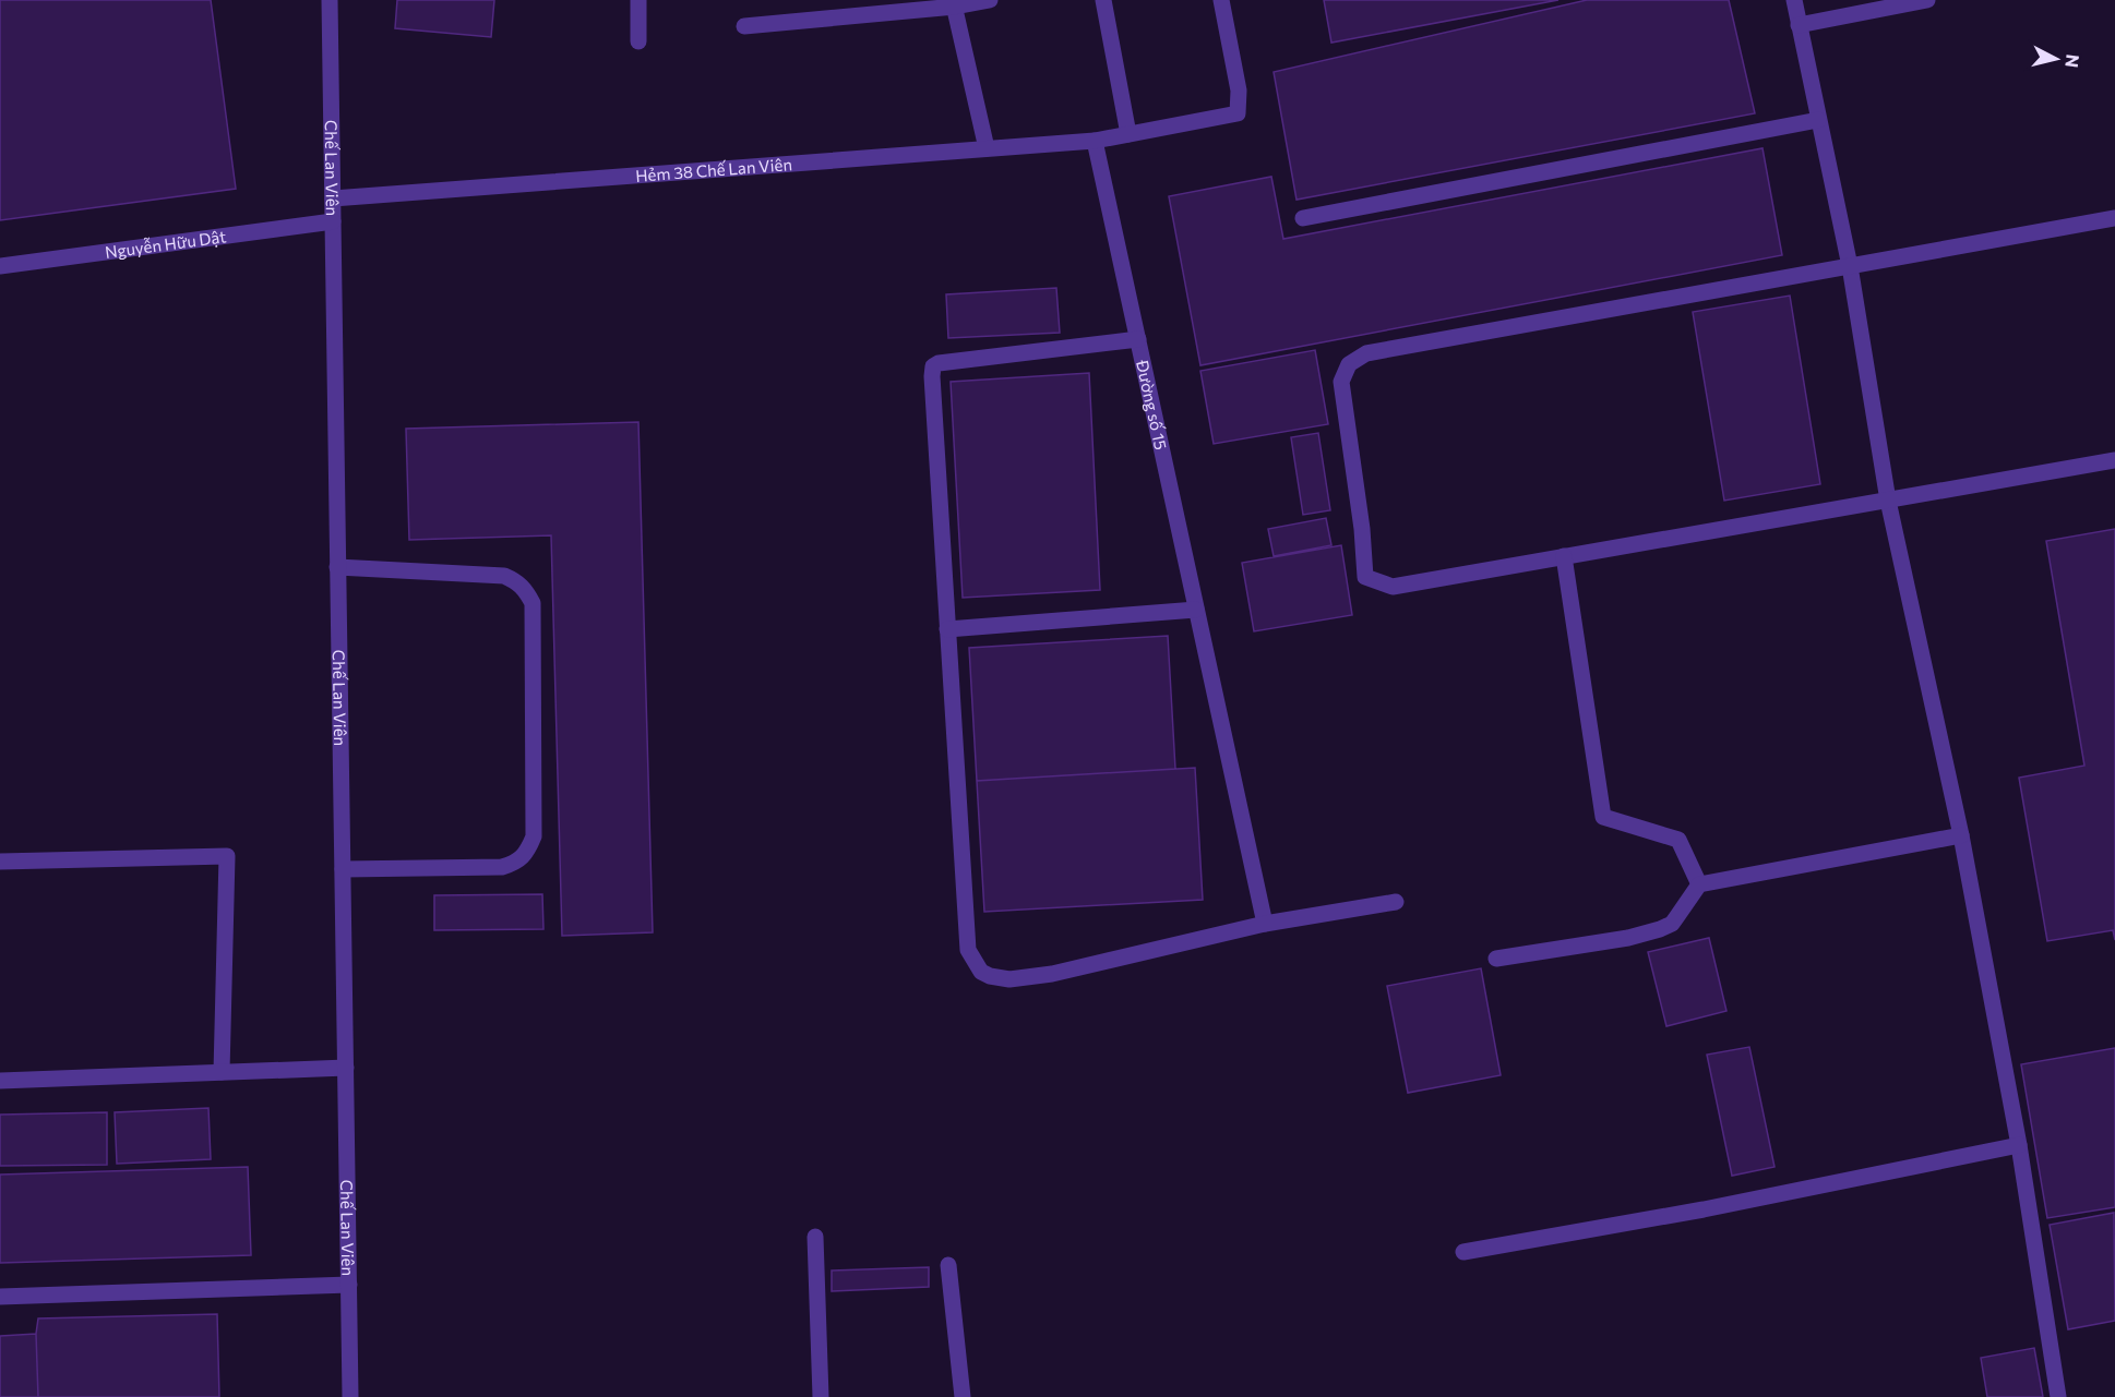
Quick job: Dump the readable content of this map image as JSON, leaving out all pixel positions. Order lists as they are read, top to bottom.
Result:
{
  "streets": {
    "street": [
      "Chế Lan Viên",
      "Hẻm 38 Chế Lan Viên",
      "Nguyễn Hữu Dật",
      "Đường số 15"
    ]
  },
  "crossings": [
    ["Chế Lan Viên", "Hẻm 38 Chế Lan Viên"],
    ["Chế Lan Viên", "Nguyễn Hữu Dật"],
    ["Hẻm 38 Chế Lan Viên", "Đường số 15"]
  ],
  "north": "right"
}
